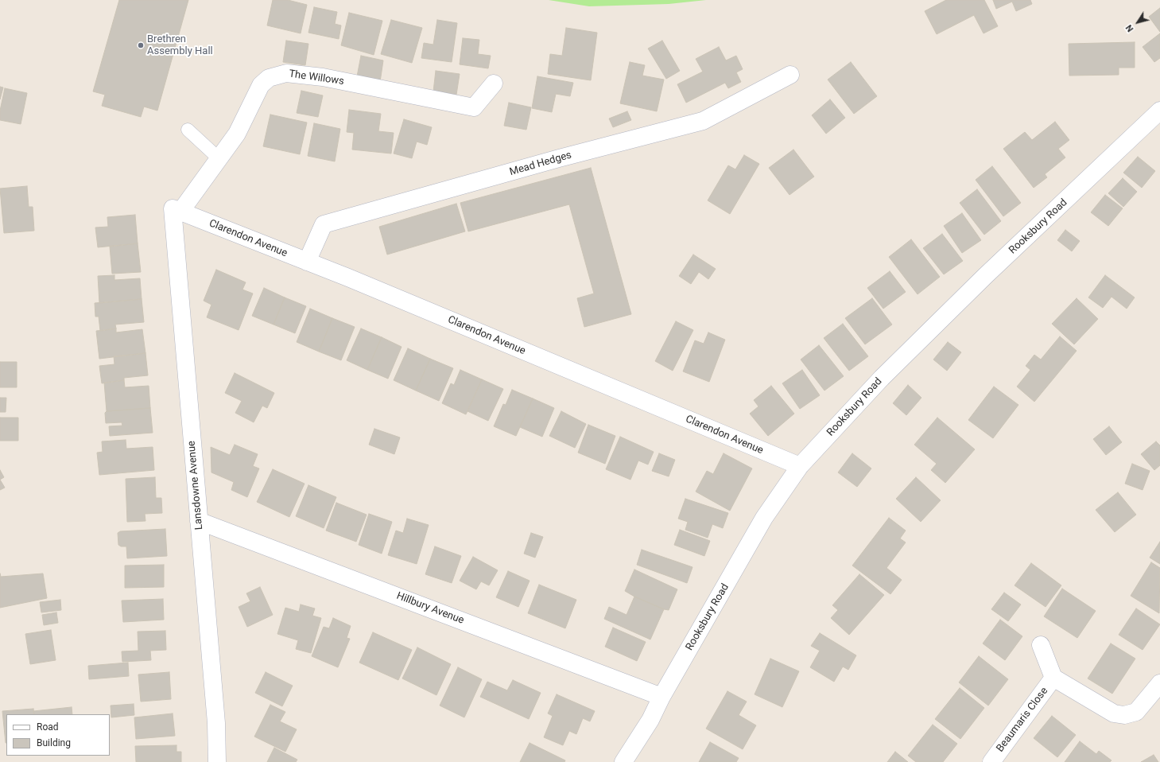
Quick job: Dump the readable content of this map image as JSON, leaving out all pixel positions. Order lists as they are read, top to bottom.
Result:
{
  "streets": {
    "street": [
      "The Willows",
      "Mead Hedges",
      "Rooksbury Road",
      "Clarendon Avenue",
      "Lansdowne Avenue",
      "Hillbury Avenue",
      "Beaumaris Close"
    ]
  },
  "crossings": [
    ["The Willows", "Clarendon Avenue"],
    ["The Willows", "Lansdowne Avenue"],
    ["Mead Hedges", "Clarendon Avenue"],
    ["Rooksbury Road", "Clarendon Avenue"],
    ["Rooksbury Road", "Hillbury Avenue"],
    ["Clarendon Avenue", "Lansdowne Avenue"],
    ["Lansdowne Avenue", "Hillbury Avenue"]
  ],
  "places": ["Brethren Assembly Hall"],
  "legend": ["Road", "Building"],
  "north": "bottom left"
}
